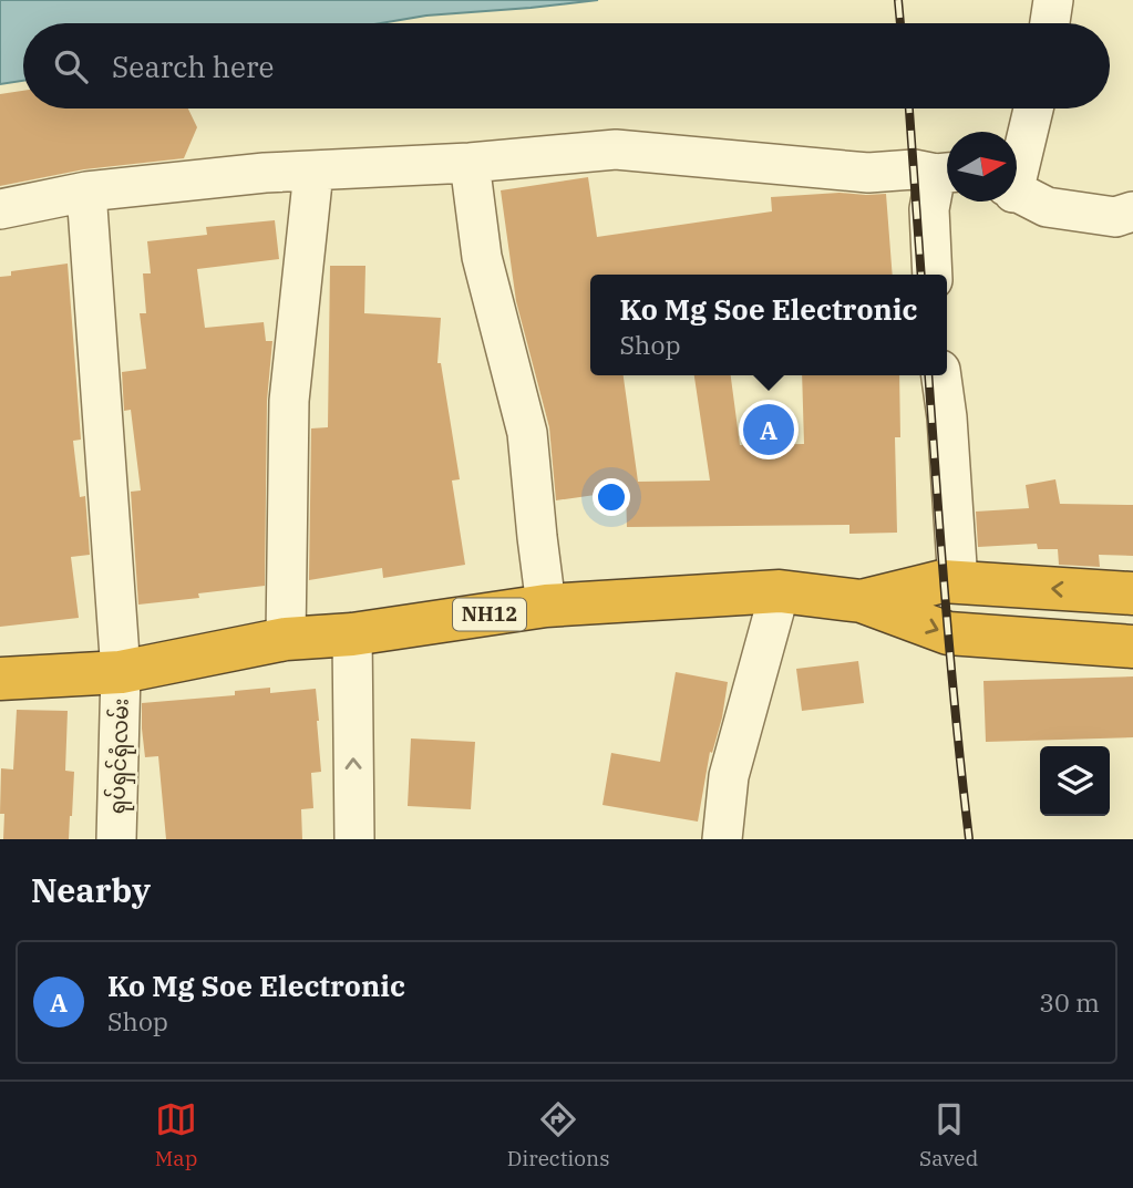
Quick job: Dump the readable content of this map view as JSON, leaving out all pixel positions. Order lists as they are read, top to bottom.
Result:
{
  "streets": {
    "highway": ["NH12"],
    "street": ["ရုပ်ရှင်ရုံလမ်း"]
  },
  "crossings": [
    ["NH12", "ရုပ်ရှင်ရုံလမ်း"]
  ],
  "north": "right",
  "page": {
    "search": "Search here",
    "popup": ["Ko Mg Soe Electronic", "Shop"],
    "pins": "A",
    "heading": "Nearby",
    "list": [
      {
        "mark": "A",
        "name": "Ko Mg Soe Electronic",
        "note": "Shop",
        "value": "30 m"
      }
    ],
    "nav": ["Map", "Directions", "Saved"]
  }
}
